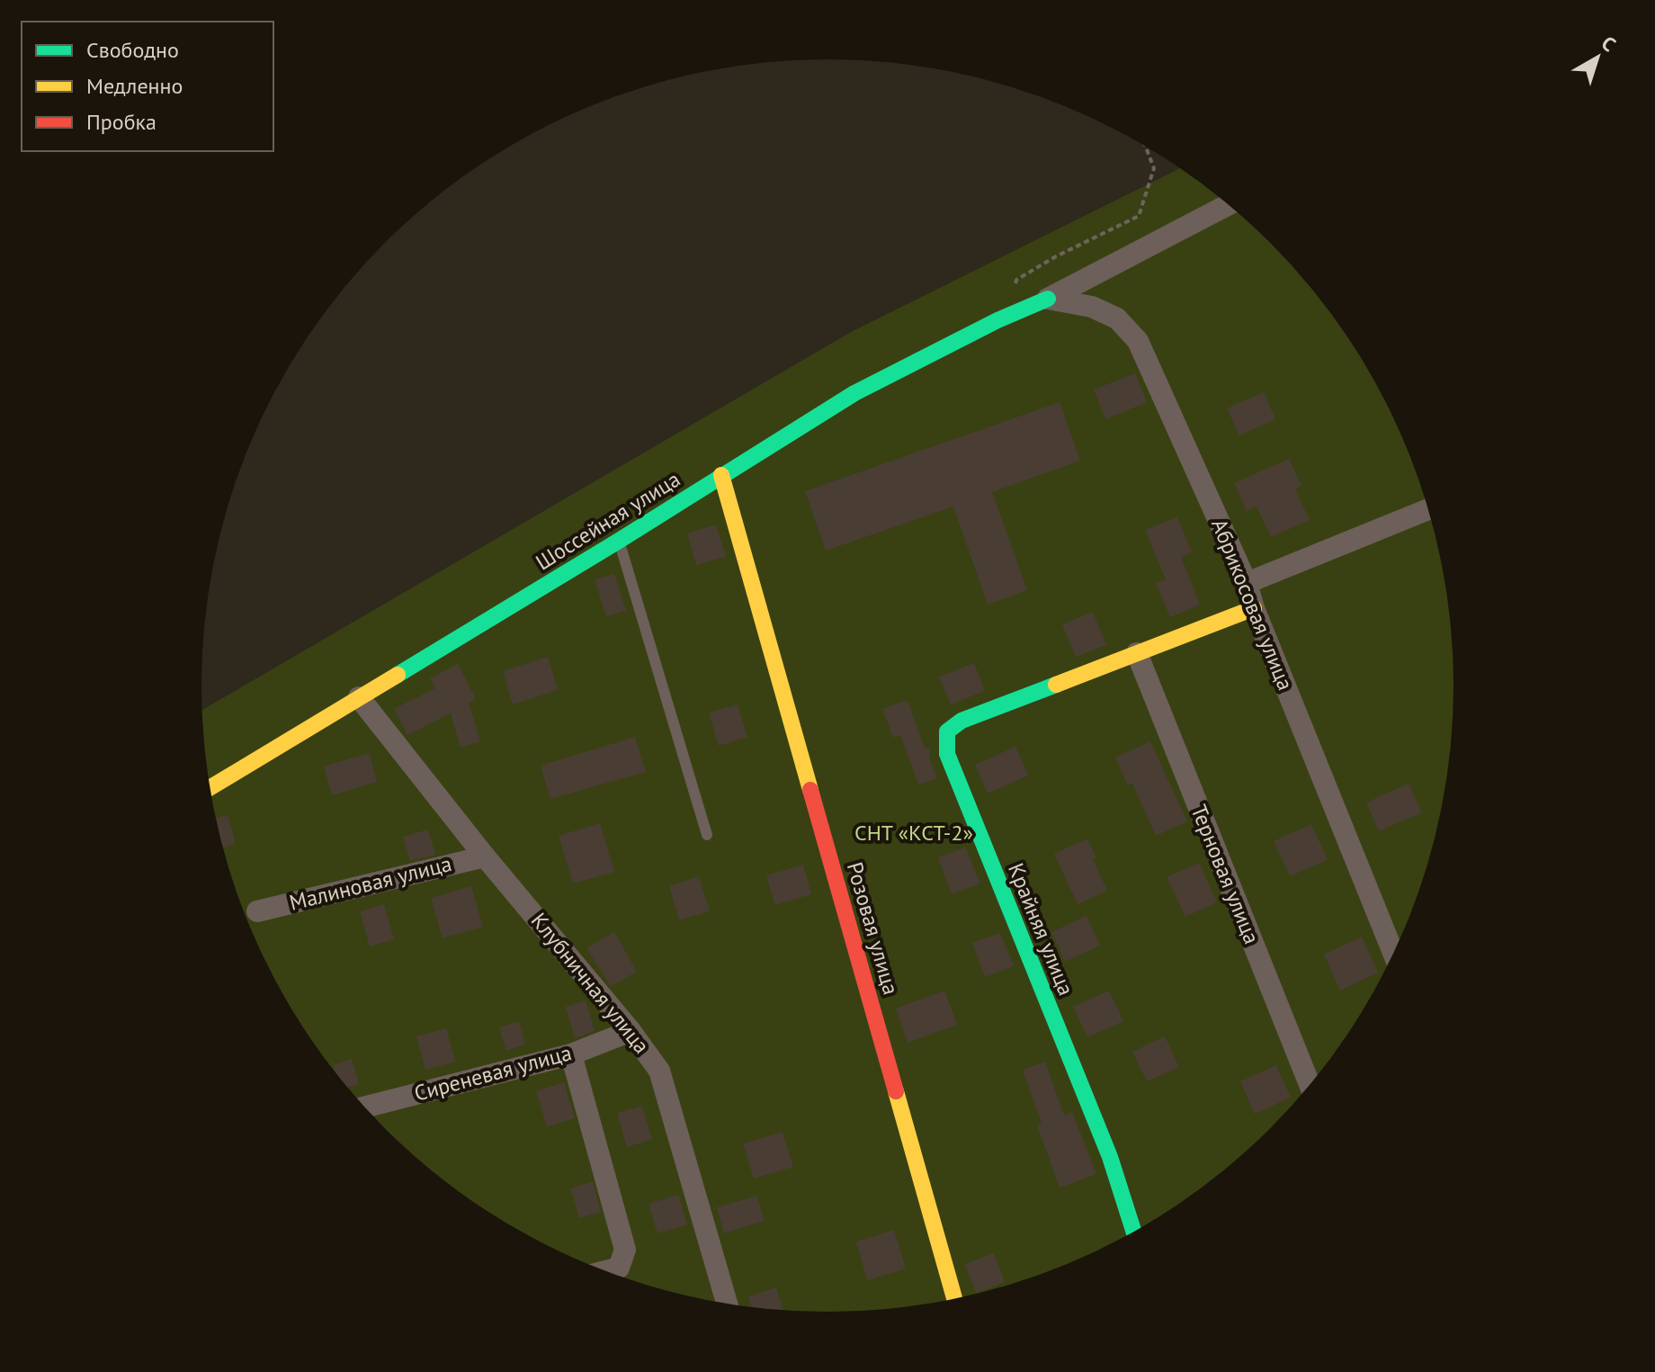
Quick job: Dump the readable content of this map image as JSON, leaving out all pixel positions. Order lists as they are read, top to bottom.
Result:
{
  "streets": {
    "street": [
      "Шоссейная улица",
      "Абрикосовая улица",
      "Терновая улица",
      "Малиновая улица",
      "Розовая улица",
      "Крайняя улица",
      "Клубничная улица",
      "Сиреневая улица"
    ]
  },
  "crossings": [
    ["Шоссейная улица", "Абрикосовая улица"],
    ["Шоссейная улица", "Розовая улица"],
    ["Шоссейная улица", "Клубничная улица"],
    ["Терновая улица", "Крайняя улица"],
    ["Малиновая улица", "Клубничная улица"],
    ["Клубничная улица", "Сиреневая улица"]
  ],
  "parks": ["СНТ «КСТ-2»"],
  "legend": ["Свободно", "Медленно", "Пробка"],
  "north": "top right"
}
